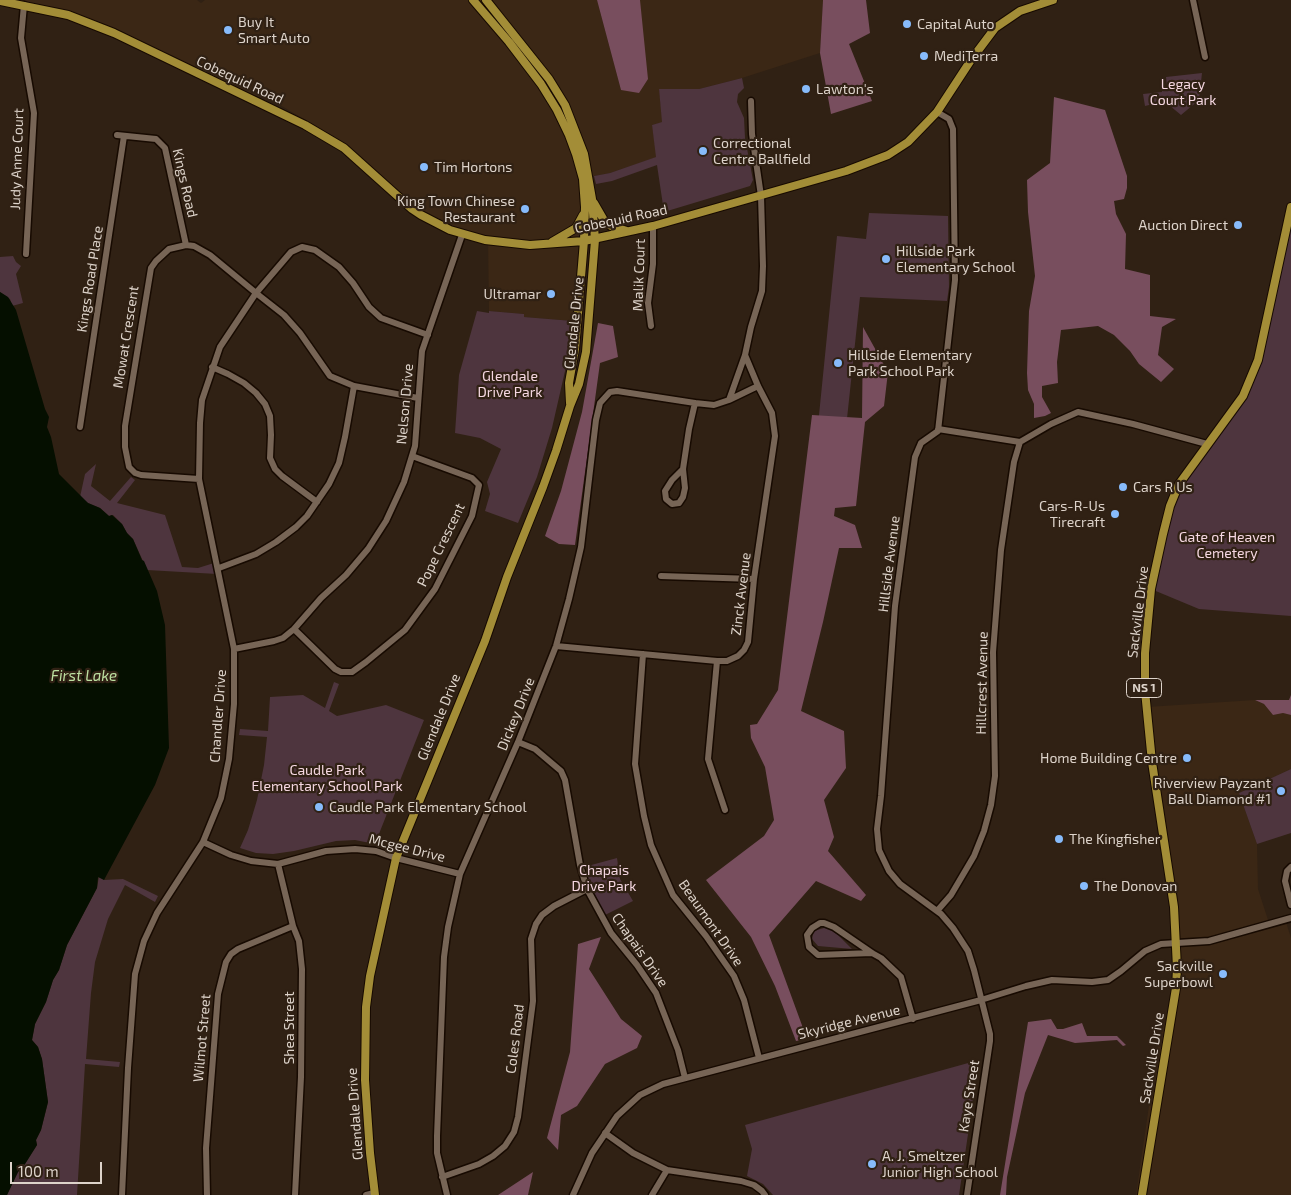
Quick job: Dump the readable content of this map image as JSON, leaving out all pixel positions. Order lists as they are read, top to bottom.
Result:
{
  "streets": {
    "main road": [
      "Cobequid Road",
      "Glendale Drive",
      "Sackville Drive",
      "NS 1"
    ],
    "street": [
      "Judy Anne Court",
      "Kings Road",
      "Malik Court",
      "Kings Road Place",
      "Mowat Crescent",
      "Nelson Drive",
      "Pope Crescent",
      "Hillside Avenue",
      "Zinck Avenue",
      "Hillcrest Avenue",
      "Dickey Drive",
      "Chandler Drive",
      "Mcgee Drive",
      "Beaumont Drive",
      "Chapais Drive",
      "Skyridge Avenue",
      "Shea Street",
      "Wilmot Street",
      "Coles Road",
      "Kaye Street"
    ]
  },
  "crossings": [
    ["Cobequid Road", "Judy Anne Court"],
    ["Cobequid Road", "Malik Court"],
    ["Cobequid Road", "Glendale Drive"],
    ["Cobequid Road", "Nelson Drive"],
    ["Kings Road", "Kings Road Place"],
    ["Kings Road", "Mowat Crescent"],
    ["Glendale Drive", "Mcgee Drive"],
    ["Mowat Crescent", "Chandler Drive"],
    ["Nelson Drive", "Pope Crescent"],
    ["Nelson Drive", "Chandler Drive"],
    ["Hillside Avenue", "Hillcrest Avenue"],
    ["Hillside Avenue", "Skyridge Avenue"],
    ["Hillside Avenue", "Kaye Street"],
    ["Zinck Avenue", "Dickey Drive"],
    ["Zinck Avenue", "Beaumont Drive"],
    ["Sackville Drive", "Skyridge Avenue"],
    ["Dickey Drive", "Mcgee Drive"],
    ["Dickey Drive", "Chapais Drive"],
    ["Dickey Drive", "Coles Road"],
    ["Chandler Drive", "Mcgee Drive"],
    ["Mcgee Drive", "Shea Street"],
    ["Beaumont Drive", "Skyridge Avenue"],
    ["Chapais Drive", "Skyridge Avenue"],
    ["Chapais Drive", "Coles Road"],
    ["Skyridge Avenue", "Kaye Street"],
    ["Shea Street", "Wilmot Street"]
  ],
  "water": ["First Lake"],
  "parks": [
    "Legacy Court Park",
    "Glendale Drive Park",
    "Gate of Heaven Cemetery",
    "Caudle Park Elementary School Park",
    "Chapais Drive Park"
  ],
  "places": [
    "Capital Auto",
    "Buy It Smart Auto",
    "MediTerra",
    "Lawton's",
    "Correctional Centre Ballfield",
    "Tim Hortons",
    "King Town Chinese Restaurant",
    "Auction Direct",
    "Hillside Park Elementary School",
    "Ultramar",
    "Hillside Elementary Park School Park",
    "Cars R Us",
    "Cars-R-Us Tirecraft",
    "Home Building Centre",
    "Riverview Payzant Ball Diamond #1",
    "Caudle Park Elementary School",
    "The Kingfisher",
    "The Donovan",
    "Sackville Superbowl",
    "A. J. Smeltzer Junior High School"
  ],
  "scale_bar": "100 m"
}
